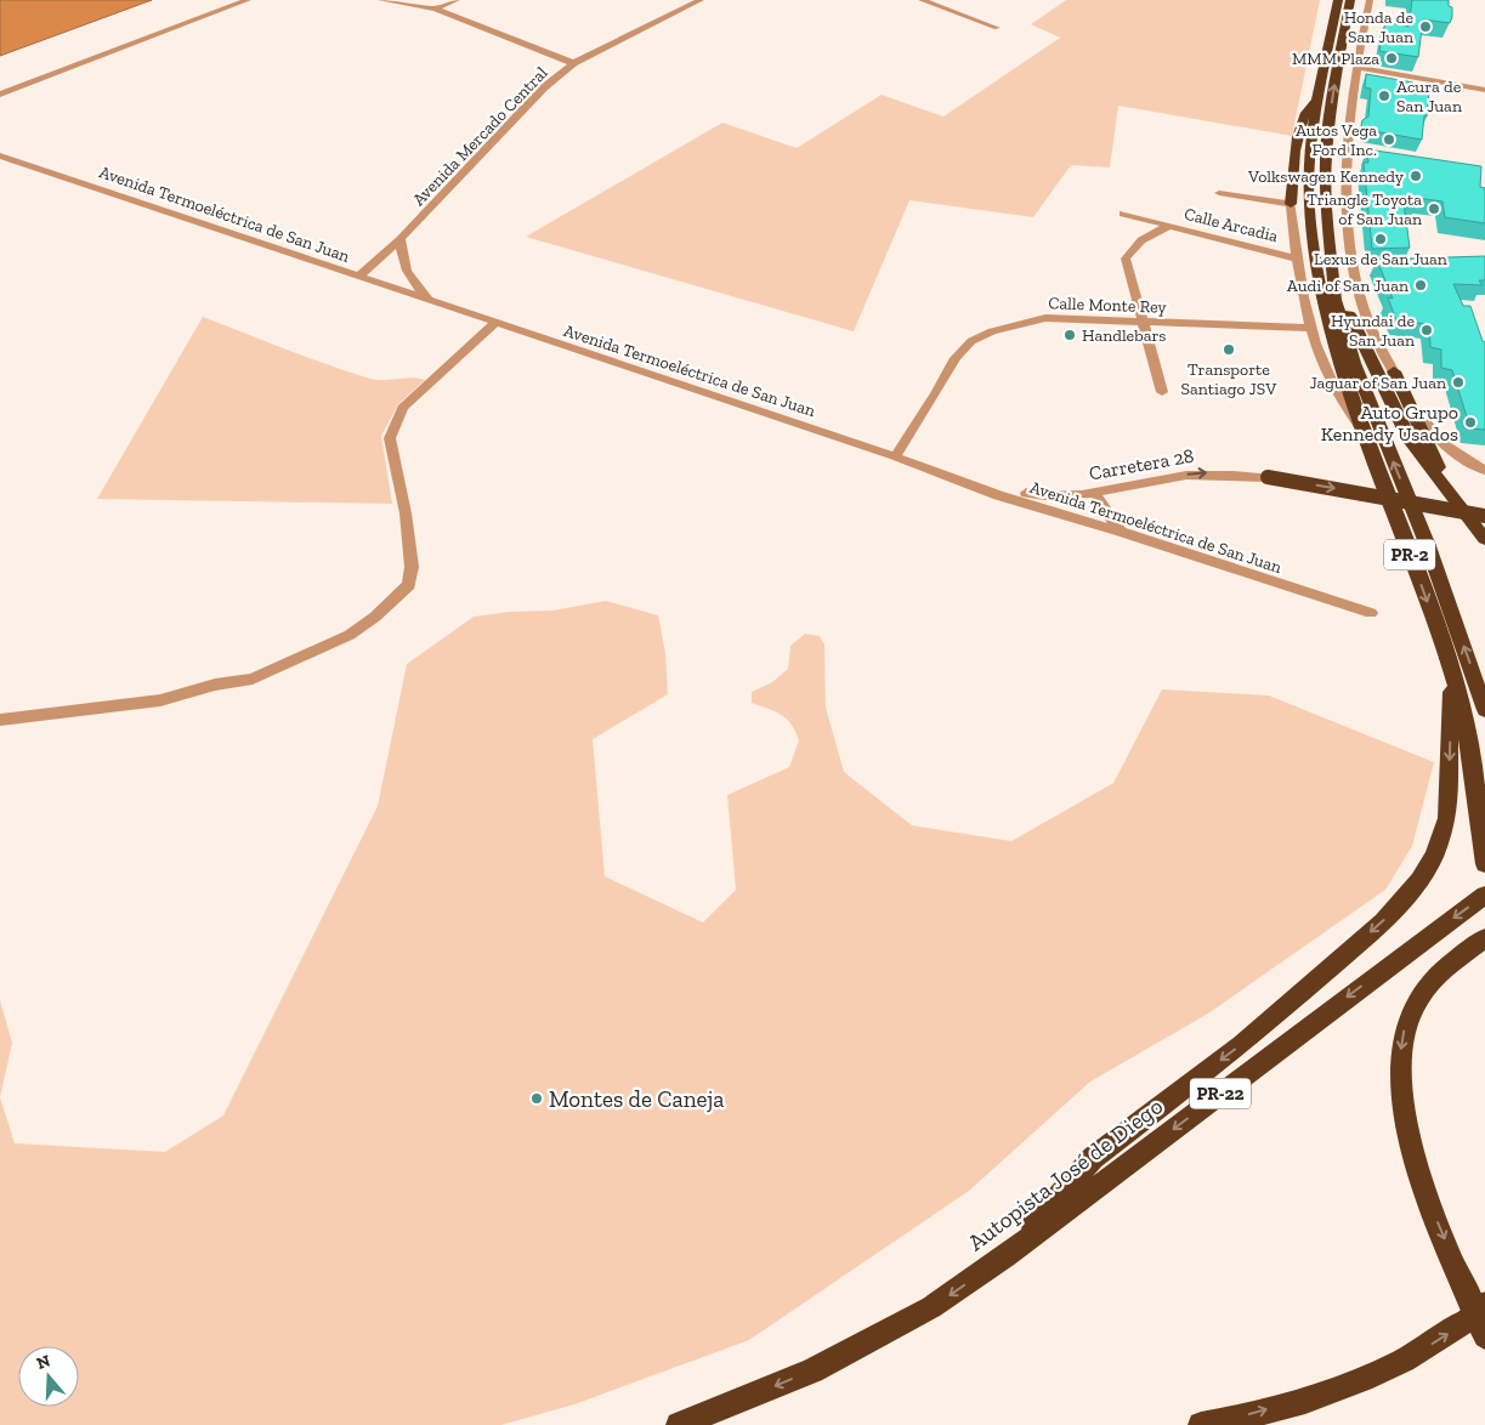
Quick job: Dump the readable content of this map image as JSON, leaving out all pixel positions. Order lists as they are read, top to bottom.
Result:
{
  "streets": {
    "highway": ["PR-2", "PR-22", "Autopista José de Diego"],
    "street": [
      "Avenida Mercado Central",
      "Avenida Termoeléctrica de San Juan",
      "Calle Arcadia",
      "Calle Monte Rey",
      "Carretera 28"
    ]
  },
  "crossings": [
    ["Avenida Mercado Central", "Avenida Termoeléctrica de San Juan"],
    ["Avenida Termoeléctrica de San Juan", "Calle Monte Rey"],
    ["Avenida Termoeléctrica de San Juan", "Carretera 28"],
    ["Calle Arcadia", "Calle Monte Rey"]
  ],
  "one_way": ["Carretera 28", "Autopista José de Diego"],
  "places": [
    "Honda de San Juan",
    "MMM Plaza",
    "Acura de San Juan",
    "Autos Vega Ford Inc.",
    "Volkswagen Kennedy",
    "Triangle Toyota of San Juan",
    "Lexus de San Juan",
    "Audi of San Juan",
    "Hyundai de San Juan",
    "Handlebars",
    "Transporte Santiago JSV",
    "Jaguar of San Juan",
    "Auto Grupo Kennedy Usados",
    "Montes de Caneja"
  ],
  "north": "top"
}
